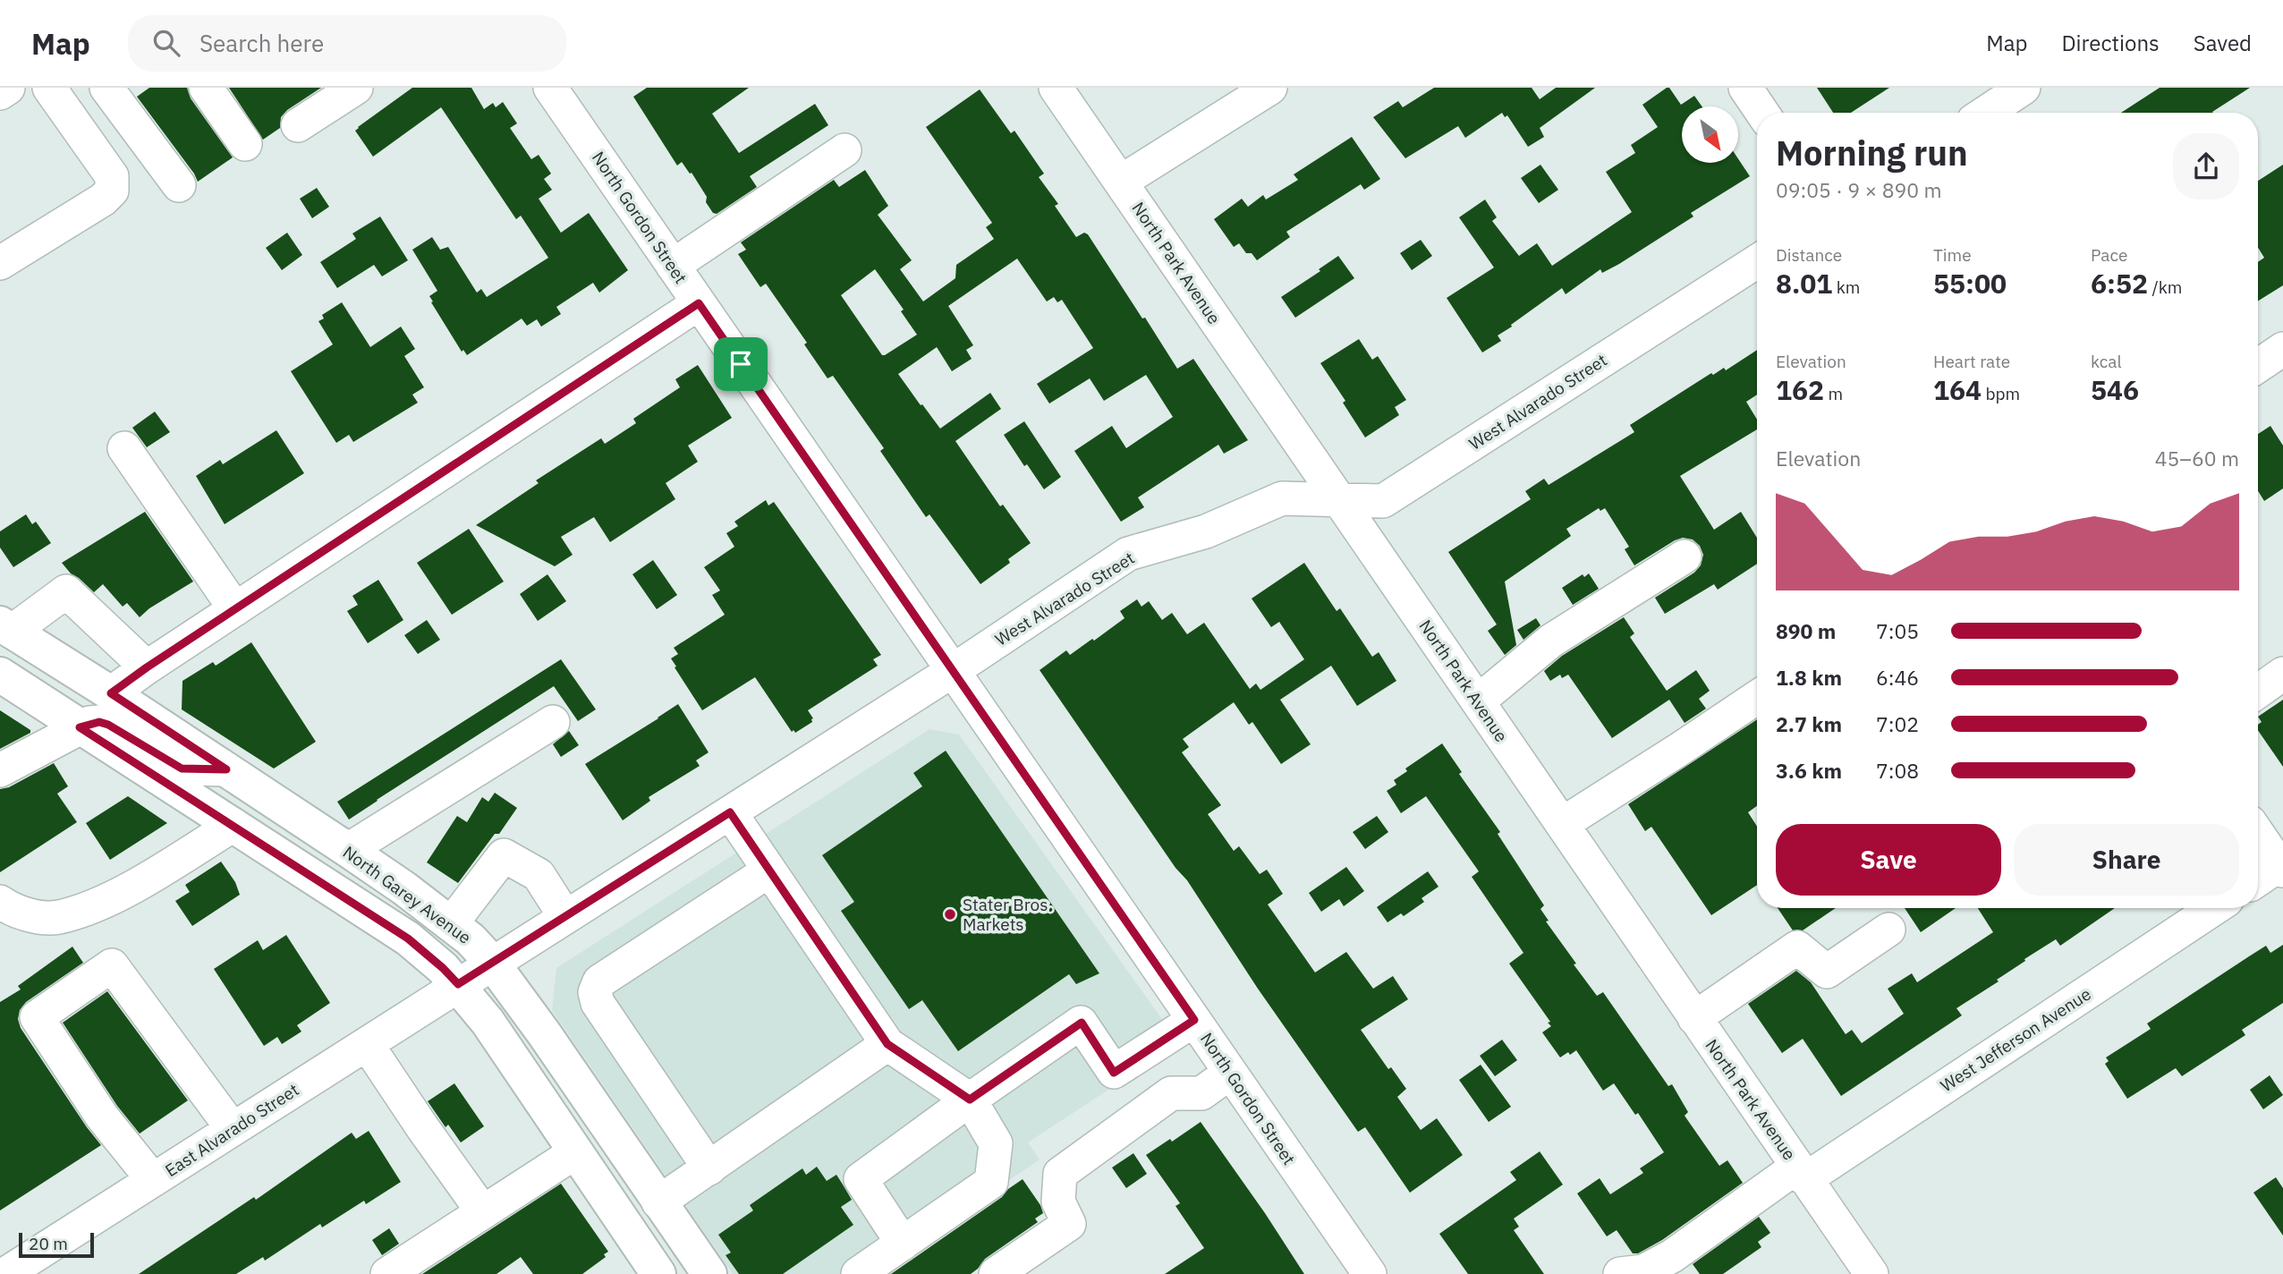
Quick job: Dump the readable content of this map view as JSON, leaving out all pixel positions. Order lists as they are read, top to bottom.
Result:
{
  "streets": {
    "main road": ["North Garey Avenue"],
    "street": [
      "North Gordon Street",
      "North Park Avenue",
      "West Alvarado Street",
      "West Jefferson Avenue",
      "East Alvarado Street"
    ]
  },
  "crossings": [
    ["North Gordon Street", "West Alvarado Street"],
    ["North Park Avenue", "West Alvarado Street"],
    ["North Park Avenue", "West Jefferson Avenue"],
    ["West Alvarado Street", "North Garey Avenue"],
    ["West Alvarado Street", "East Alvarado Street"],
    ["North Garey Avenue", "East Alvarado Street"]
  ],
  "places": ["Stater Bros. Markets"],
  "scale_bar": "20 m",
  "north": "bottom right",
  "page": {
    "header": "Map",
    "search": "Search here",
    "nav": ["Map", "Directions", "Saved"],
    "heading": ["Morning run", "09:05 · 9 × 890 m"],
    "stats": [
      ["Distance", "8.01 km"],
      ["Time", "55:00"],
      ["Pace", "6:52 /km"],
      ["Elevation", "162 m"],
      ["Heart rate", "164 bpm"],
      ["kcal", "546"]
    ],
    "chart": ["Elevation", "45–60 m"],
    "list": [
      {
        "name": "890 m",
        "note": "7:05"
      },
      {
        "name": "1.8 km",
        "note": "6:46"
      },
      {
        "name": "2.7 km",
        "note": "7:02"
      },
      {
        "name": "3.6 km",
        "note": "7:08"
      }
    ],
    "buttons": ["Save", "Share"],
    "scale": "20 m"
  }
}
